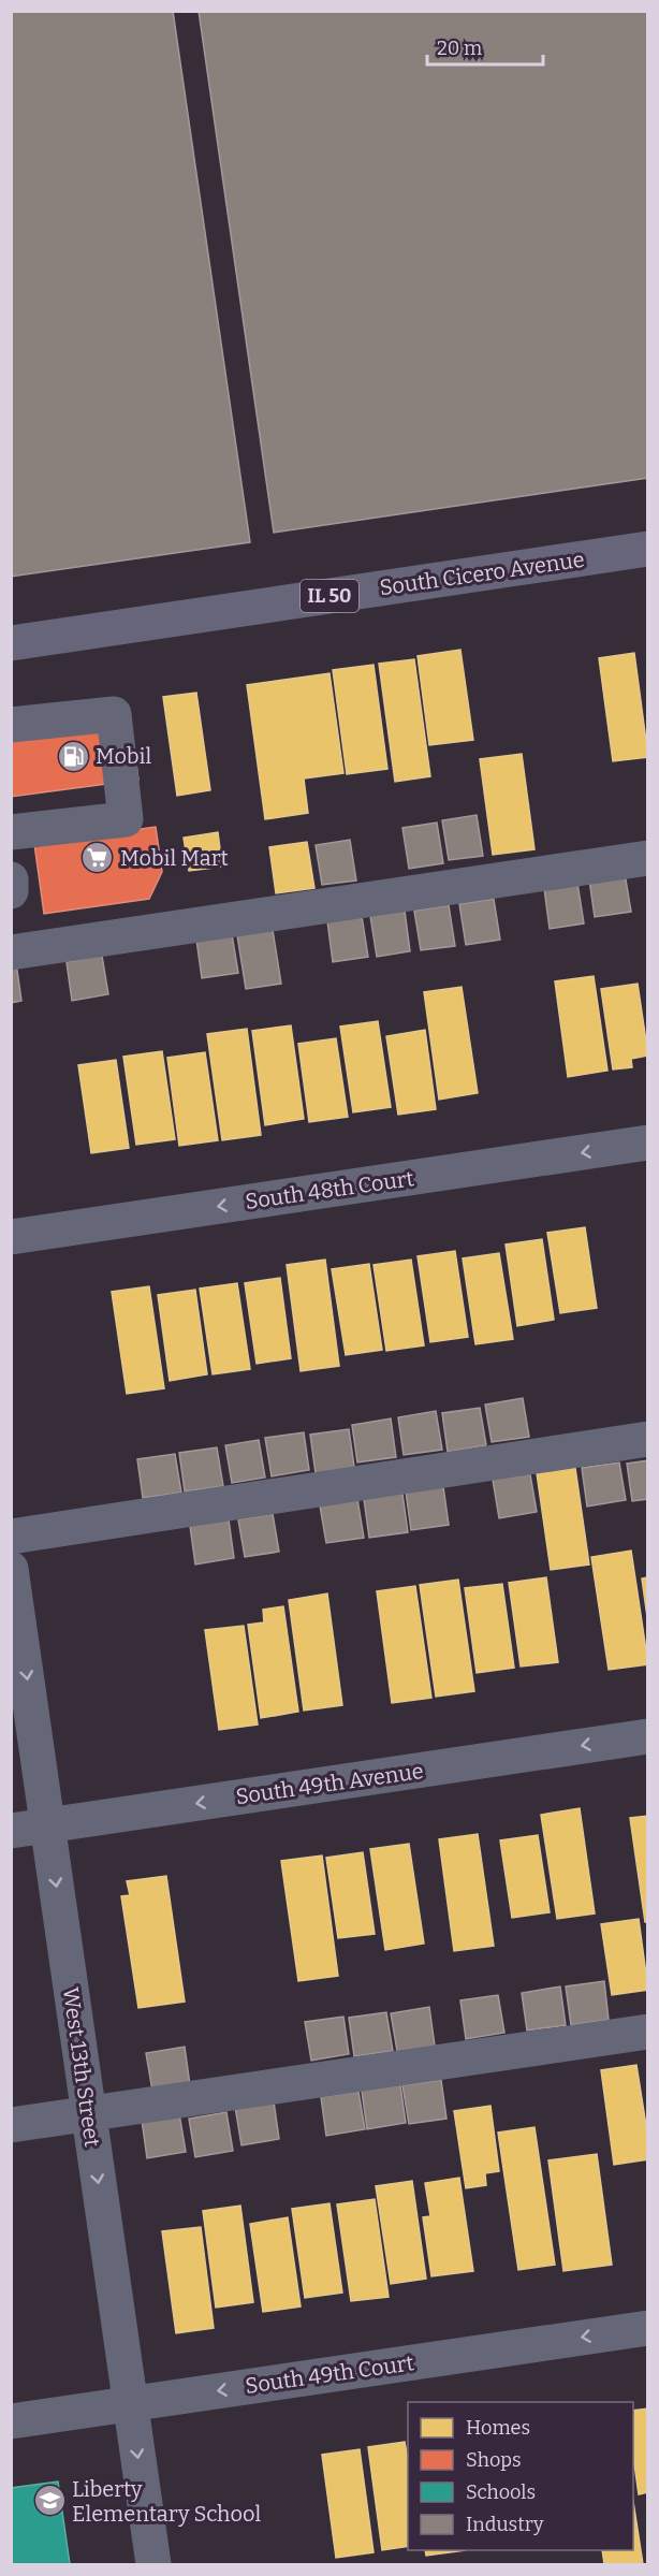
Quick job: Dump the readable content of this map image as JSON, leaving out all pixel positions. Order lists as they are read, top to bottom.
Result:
{
  "streets": {
    "main road": ["South Cicero Avenue", "IL 50"],
    "street": [
      "South 48th Court",
      "South 49th Avenue",
      "West 13th Street",
      "South 49th Court"
    ]
  },
  "crossings": [
    ["South 49th Avenue", "West 13th Street"],
    ["West 13th Street", "South 49th Court"]
  ],
  "one_way": ["West 13th Street"],
  "places": {
    "fuel station": ["Mobil"],
    "supermarket": ["Mobil Mart"],
    "school or university": ["Liberty Elementary School"]
  },
  "legend": [
    "Homes",
    "Shops",
    "Schools",
    "Industry"
  ],
  "scale_bar": "20 m"
}
